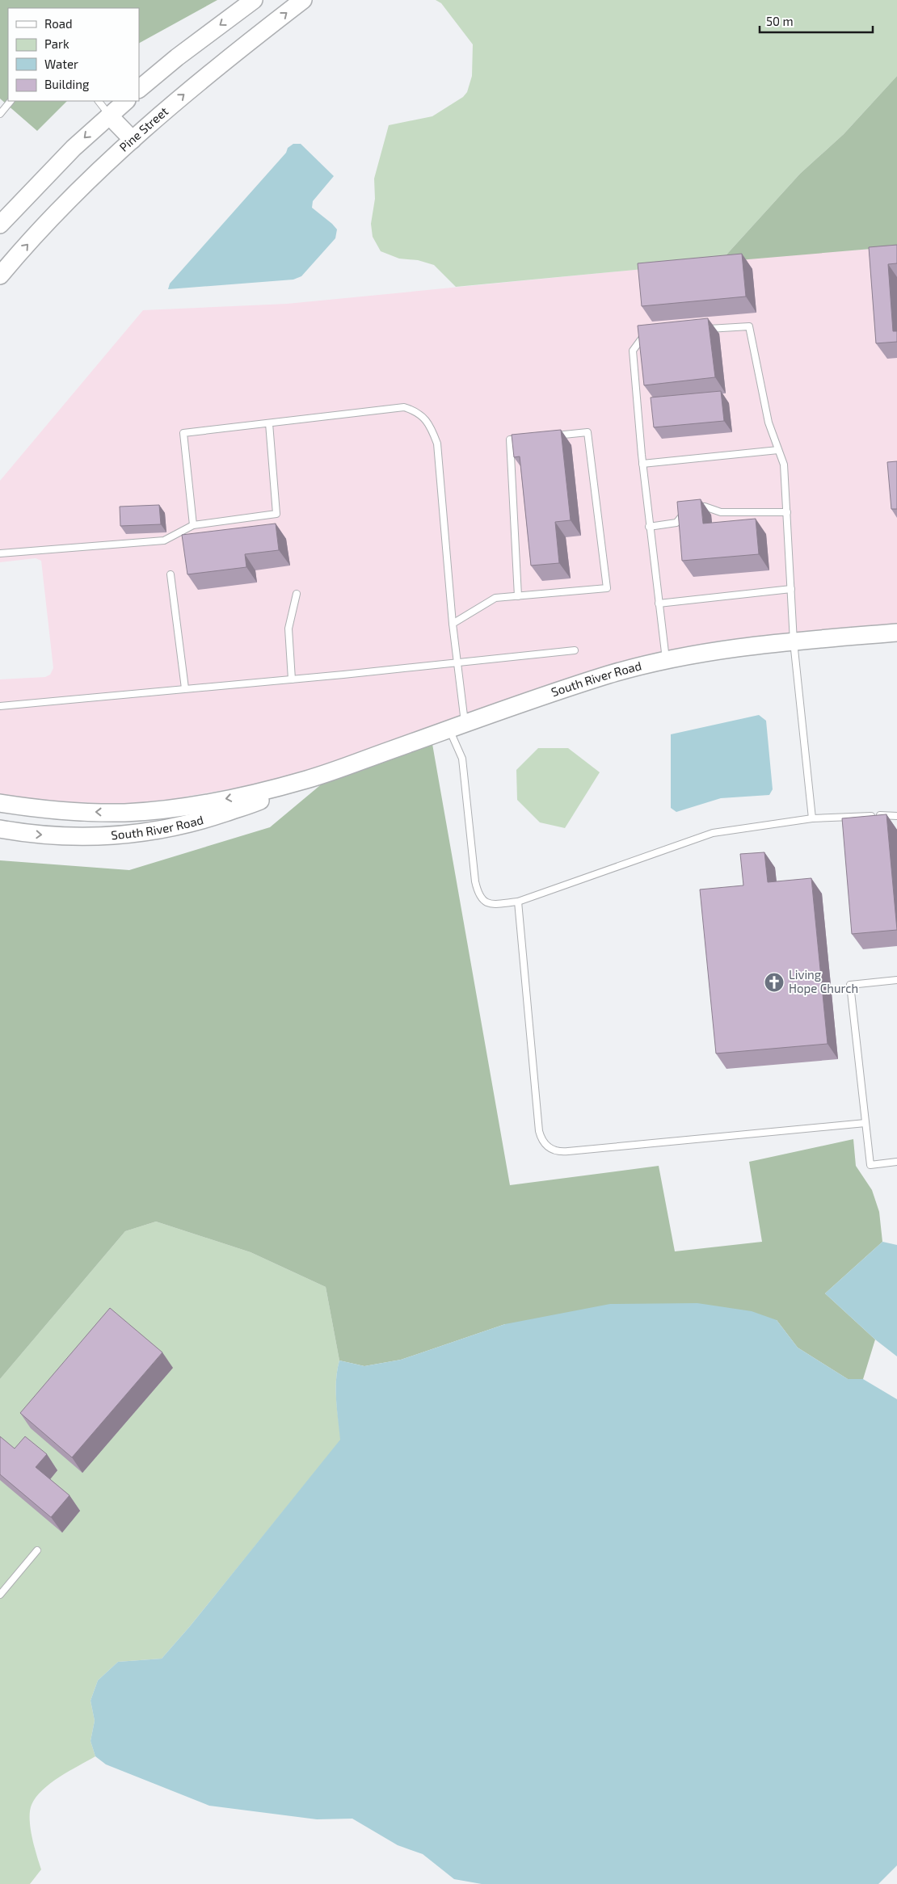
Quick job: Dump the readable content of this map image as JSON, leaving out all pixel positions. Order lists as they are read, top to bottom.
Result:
{
  "streets": {
    "main road": ["Pine Street", "South River Road"]
  },
  "places": {
    "church": ["Living Hope Church"]
  },
  "legend": [
    "Road",
    "Park",
    "Water",
    "Building"
  ],
  "scale_bar": "50 m"
}
